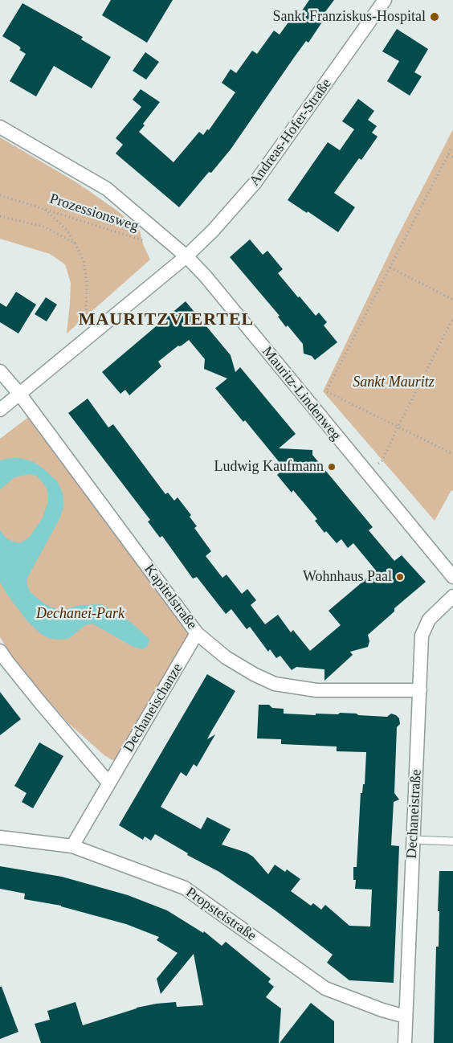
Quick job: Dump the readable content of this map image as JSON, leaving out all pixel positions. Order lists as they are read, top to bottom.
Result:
{
  "streets": {
    "street": [
      "Andreas-Hofer-Straße",
      "Mauritz-Lindenweg",
      "Kapitelstraße",
      "Dechaneischanze",
      "Dechaneistraße",
      "Propsteistraße"
    ],
    "path": ["Prozessionsweg"]
  },
  "crossings": [
    ["Andreas-Hofer-Straße", "Mauritz-Lindenweg"],
    ["Andreas-Hofer-Straße", "Kapitelstraße"],
    ["Kapitelstraße", "Dechaneischanze"],
    ["Kapitelstraße", "Dechaneistraße"],
    ["Dechaneischanze", "Propsteistraße"],
    ["Dechaneistraße", "Propsteistraße"]
  ],
  "districts": ["MAURITZVIERTEL"],
  "parks": ["Sankt Mauritz", "Dechanei-Park"],
  "places": ["Sankt Franziskus-Hospital", "Ludwig Kaufmann", "Wohnhaus Paal"]
}
